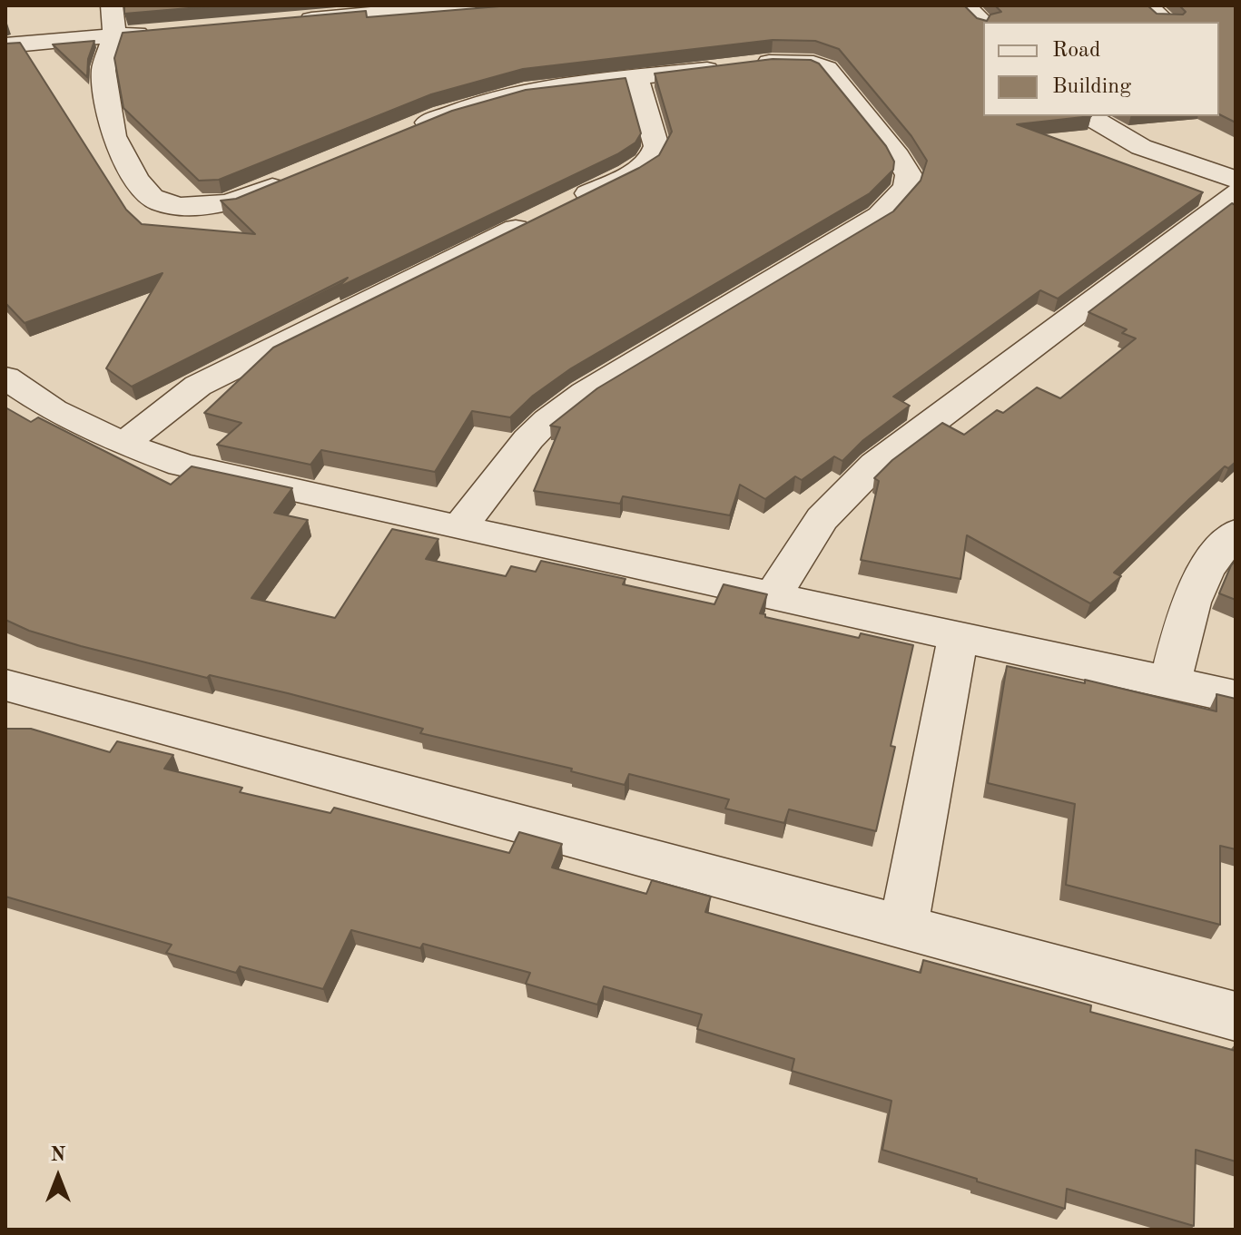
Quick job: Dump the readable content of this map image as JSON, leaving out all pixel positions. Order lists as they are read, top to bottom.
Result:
{
  "legend": ["Road", "Building"],
  "north": "top"
}
